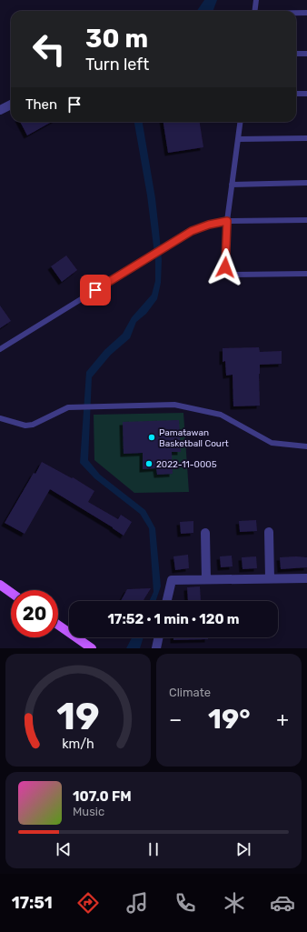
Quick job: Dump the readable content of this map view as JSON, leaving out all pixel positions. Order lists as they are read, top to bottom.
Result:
{
  "places": ["Pamatawan Basketball Court", "2022-11-0005"],
  "page": {
    "turn": ["30 m", "Turn left"],
    "then": "Then",
    "limit": "20",
    "trip": "17:52 · 1 min · 120 m",
    "tile": "Climate",
    "heat": ["−", "19°", "+"],
    "song": ["107.0 FM", "Music"],
    "tabs": "17:51",
    "gauge": ["19", "km/h"]
  }
}
